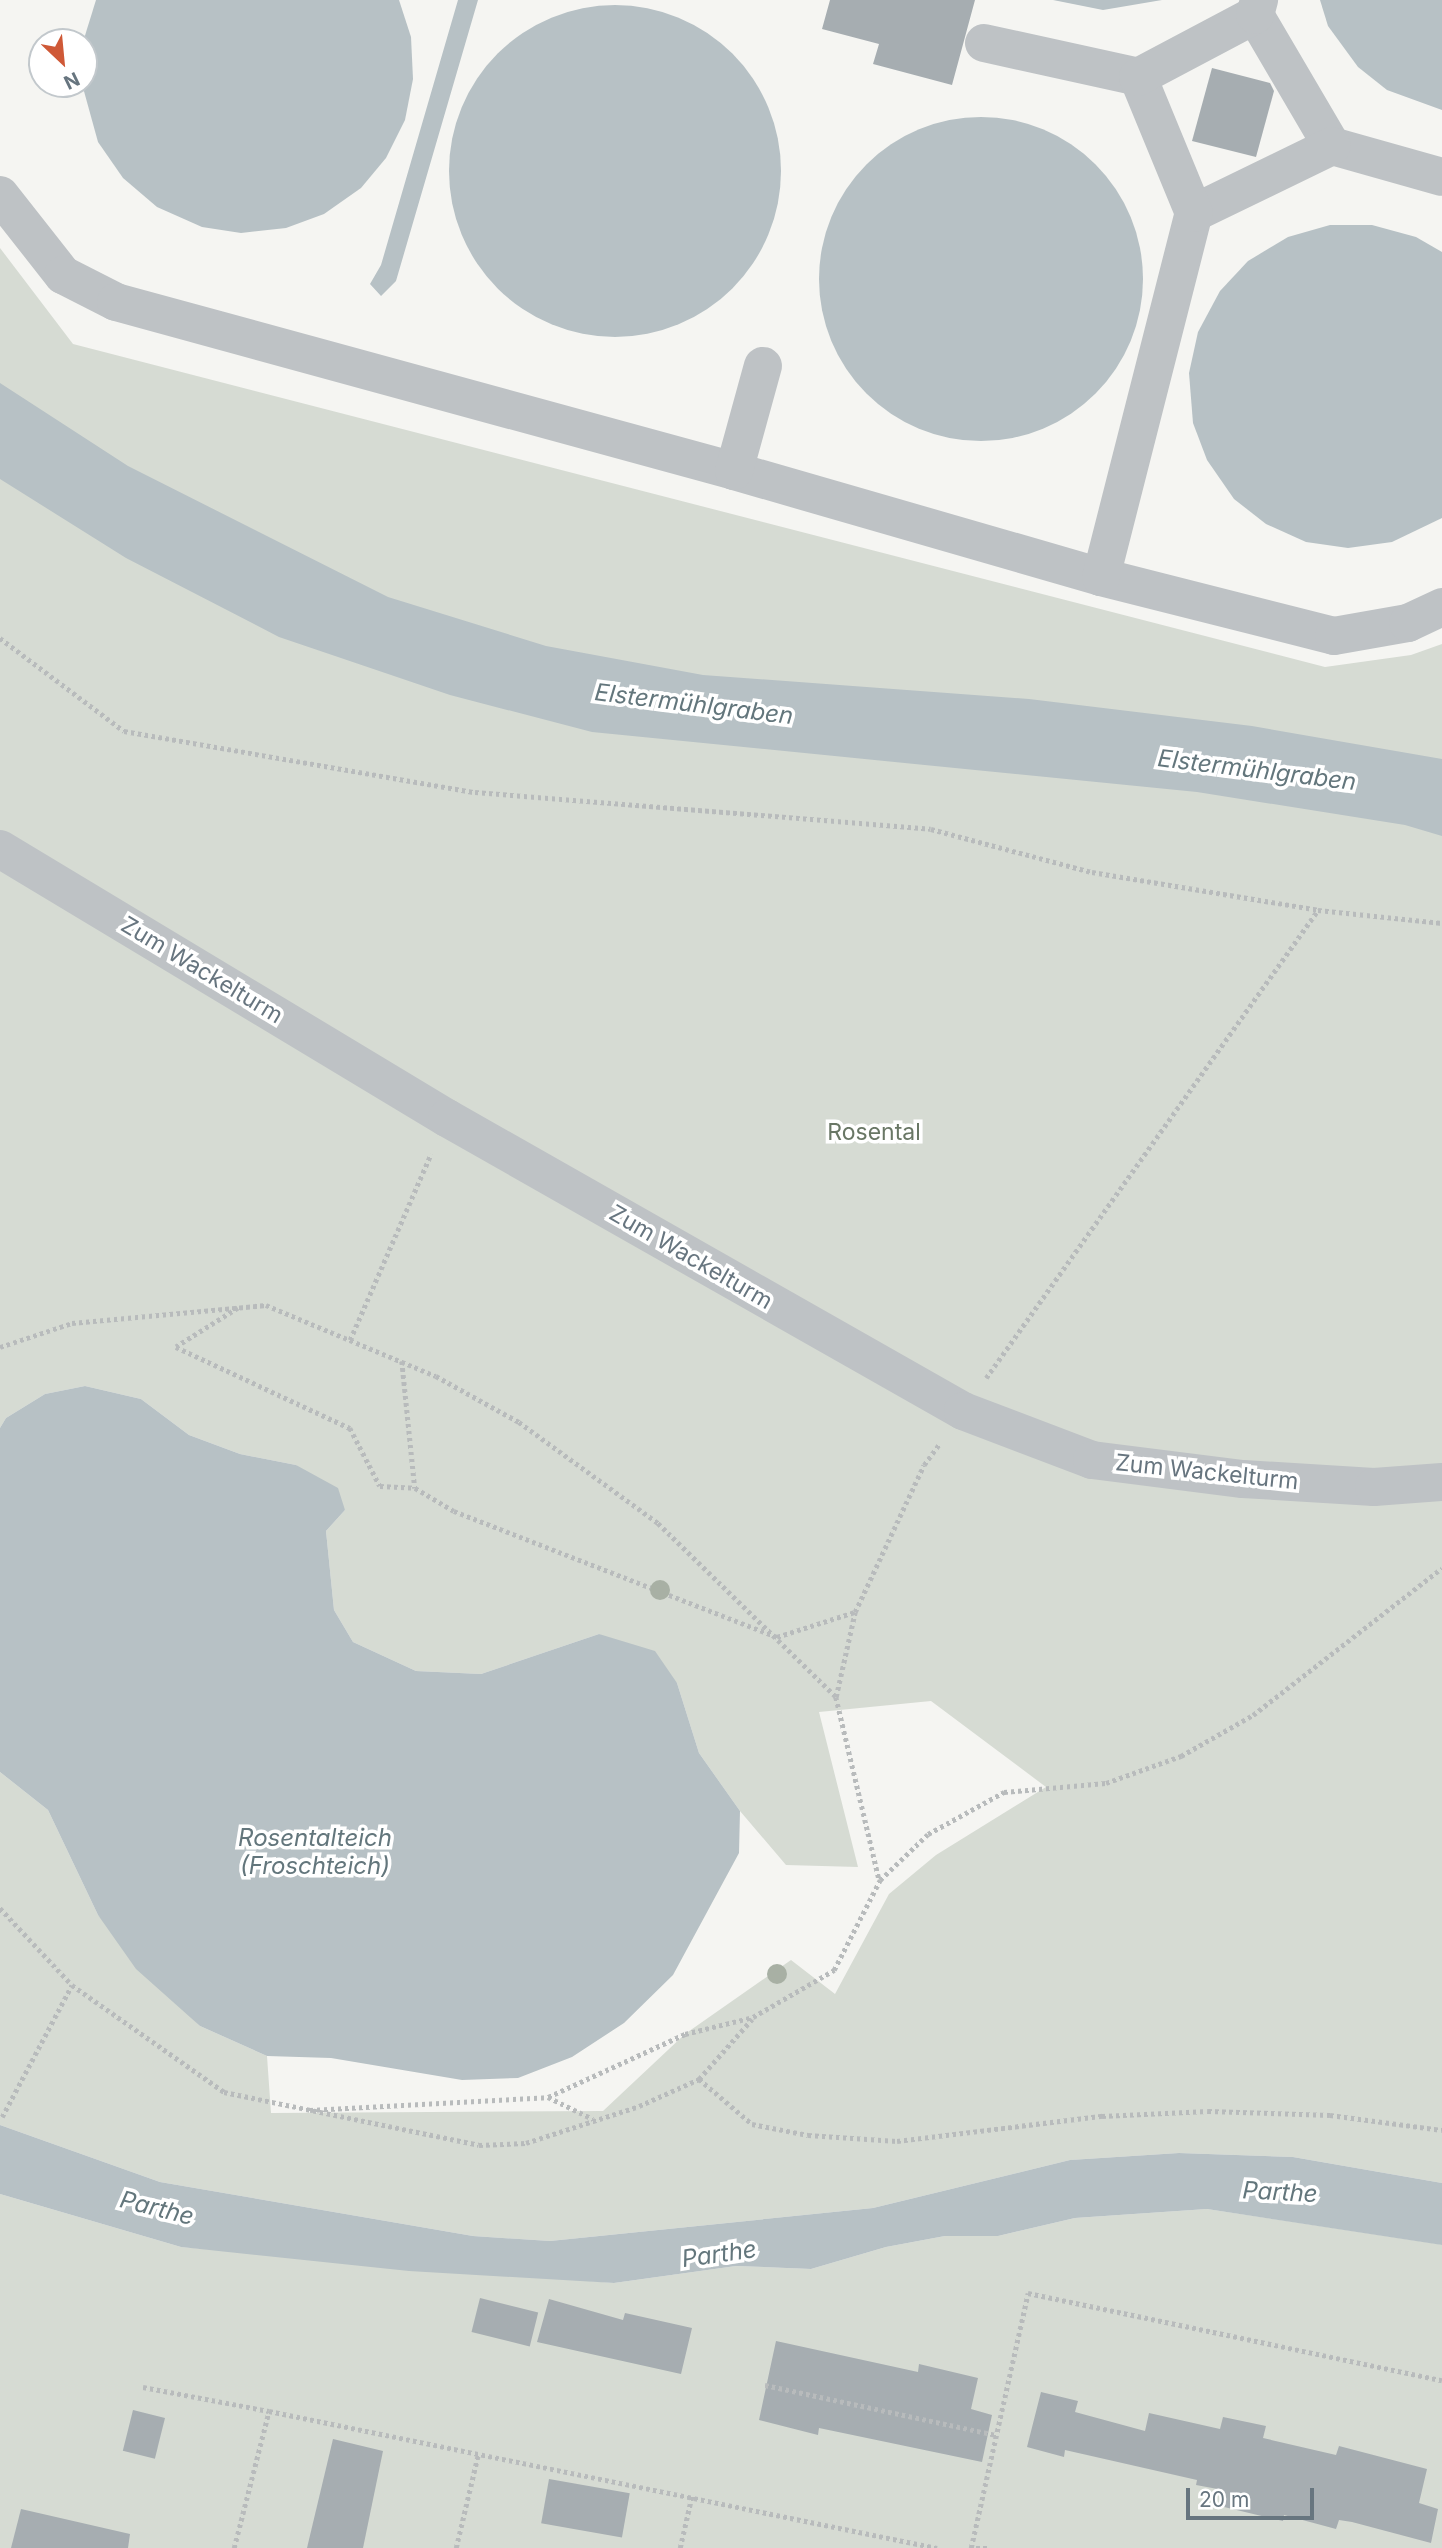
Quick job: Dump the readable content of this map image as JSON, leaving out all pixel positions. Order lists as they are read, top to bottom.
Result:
{
  "streets": {
    "lane": ["Zum Wackelturm"]
  },
  "water": ["Elstermühlgraben", "Rosentalteich (Froschteich)", "Parthe"],
  "parks": ["Rosental"],
  "scale_bar": "20 m",
  "north": "bottom right"
}
